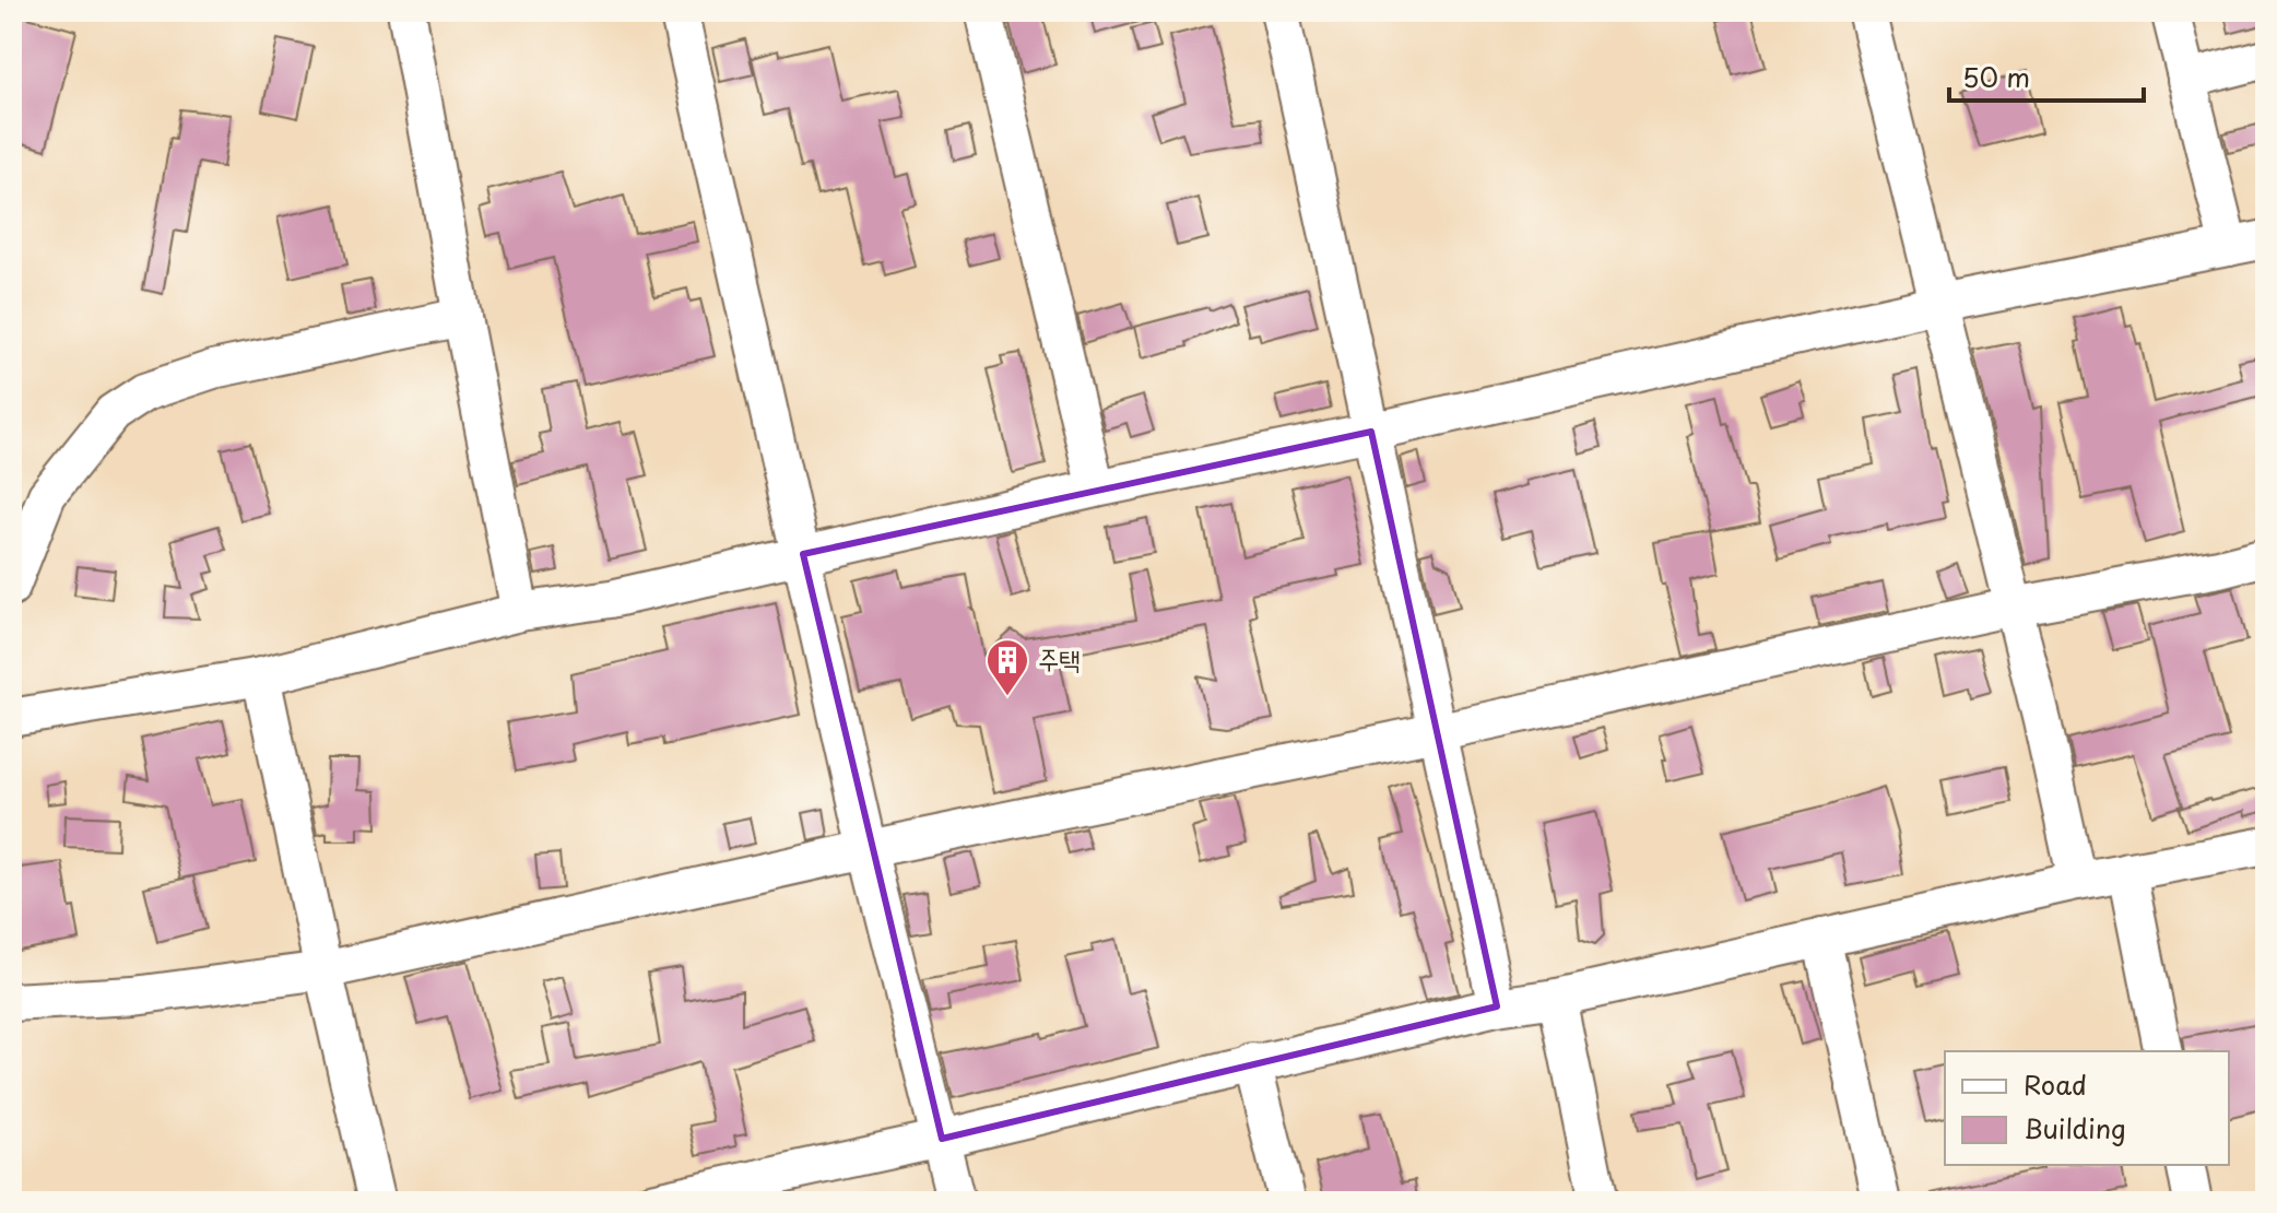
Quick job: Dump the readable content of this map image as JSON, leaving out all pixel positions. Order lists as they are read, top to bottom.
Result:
{
  "places": {
    "building": ["주택"]
  },
  "legend": ["Road", "Building"],
  "scale_bar": "50 m"
}
